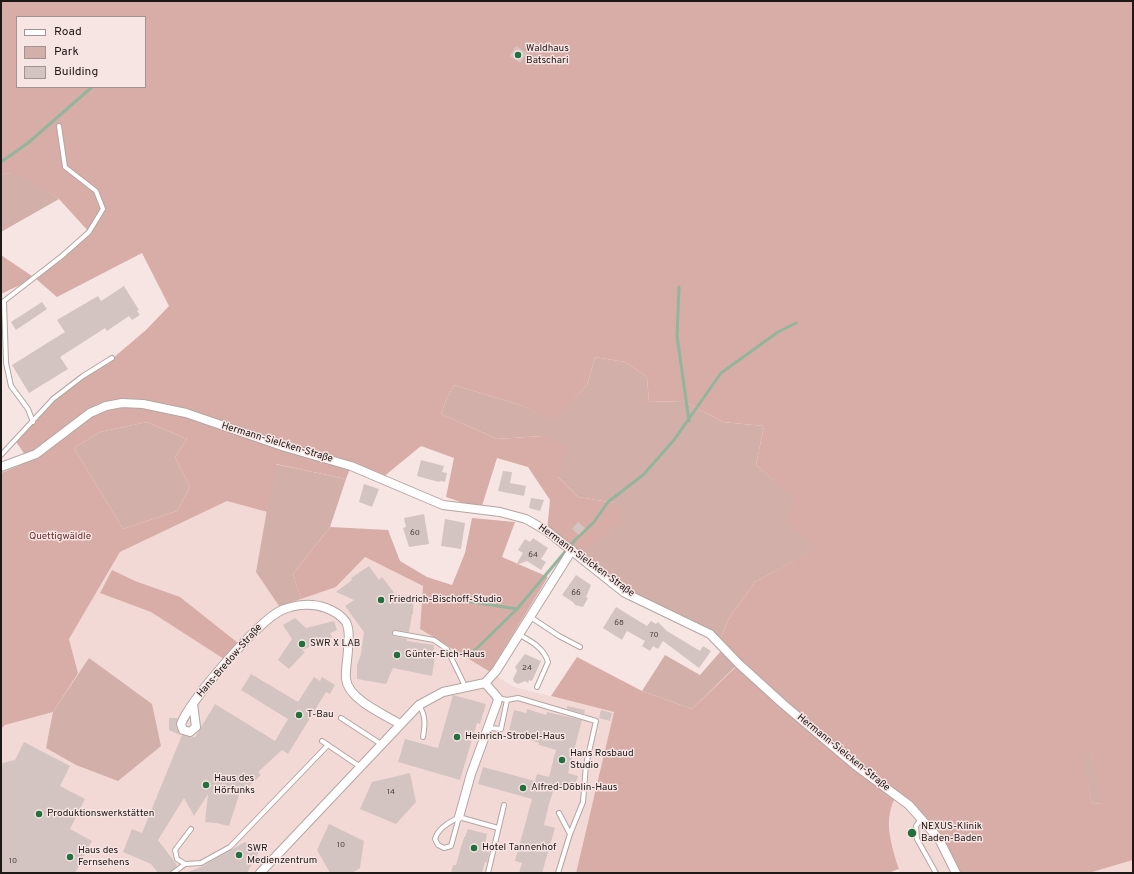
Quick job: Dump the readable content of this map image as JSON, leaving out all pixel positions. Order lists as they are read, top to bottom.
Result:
{
  "streets": {
    "street": ["Hermann-Sielcken-Straße", "Hans-Bredow-Straße"]
  },
  "parks": ["Quettigwäldle"],
  "places": [
    "Waldhaus Batschari",
    "Friedrich-Bischoff-Studio",
    "SWR X LAB",
    "Günter-Eich-Haus",
    "T-Bau",
    "Heinrich-Strobel-Haus",
    "Hans Rosbaud Studio",
    "Haus des Hörfunks",
    "Alfred-Döblin-Haus",
    "Produktionswerkstätten",
    "NEXUS-Klinik Baden-Baden",
    "Hotel Tannenhof",
    "SWR Medienzentrum",
    "Haus des Fernsehens"
  ],
  "house_numbers": [
    "60",
    "64",
    "66",
    "68",
    "70",
    "24",
    "14",
    "10",
    "10"
  ],
  "legend": ["Road", "Park", "Building"]
}
